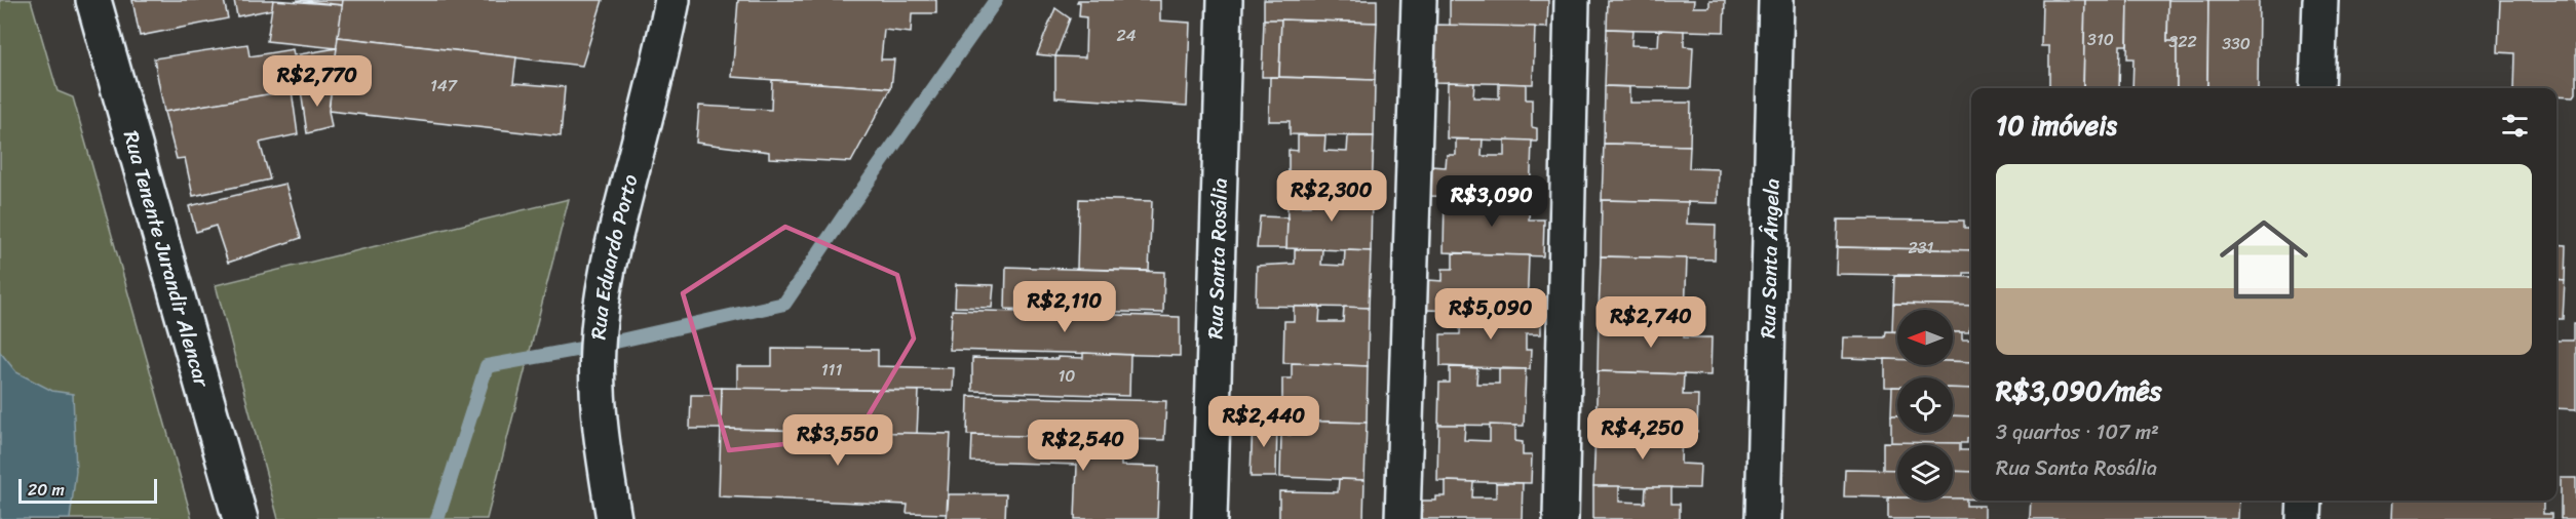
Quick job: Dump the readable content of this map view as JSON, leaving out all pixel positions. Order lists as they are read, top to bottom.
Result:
{
  "streets": {
    "street": [
      "Rua Eduardo Porto",
      "Rua Tenente Jurandir Alencar",
      "Rua Santa Rosália",
      "Rua Santa Ângela"
    ]
  },
  "house_numbers": [
    "24",
    "310",
    "322",
    "330",
    "147",
    "231",
    "111",
    "10"
  ],
  "scale_bar": "20 m",
  "north": "left",
  "page": {
    "price": [
      "R$2,770",
      "R$2,300",
      "R$3,090",
      "R$2,110",
      "R$5,090",
      "R$2,740",
      "R$2,440",
      "R$4,250",
      "R$3,550",
      "R$2,540"
    ],
    "heading": "10 imóveis",
    "list": [
      {
        "name": "R$3,090/mês",
        "note": "3 quartos · 107 m² · Rua Santa Rosália"
      }
    ],
    "scale": "20 m"
  }
}
